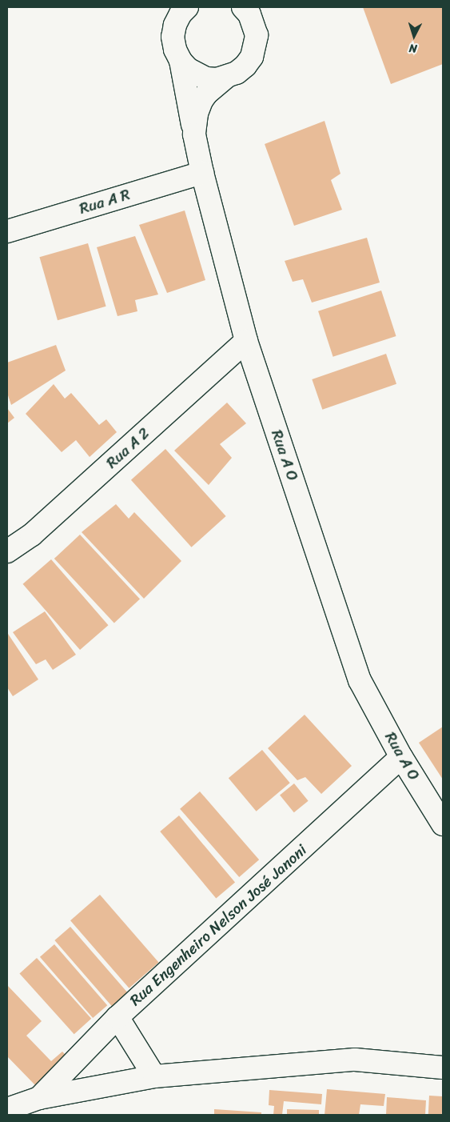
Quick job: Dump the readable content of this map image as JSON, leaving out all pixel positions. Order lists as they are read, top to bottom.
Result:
{
  "streets": {
    "street": [
      "Rua A R",
      "Rua A 2",
      "Rua A O",
      "Rua Engenheiro Nelson José Janoni"
    ]
  },
  "crossings": [
    ["Rua A R", "Rua A O"],
    ["Rua A 2", "Rua A O"],
    ["Rua A O", "Rua Engenheiro Nelson José Janoni"]
  ],
  "north": "bottom"
}
